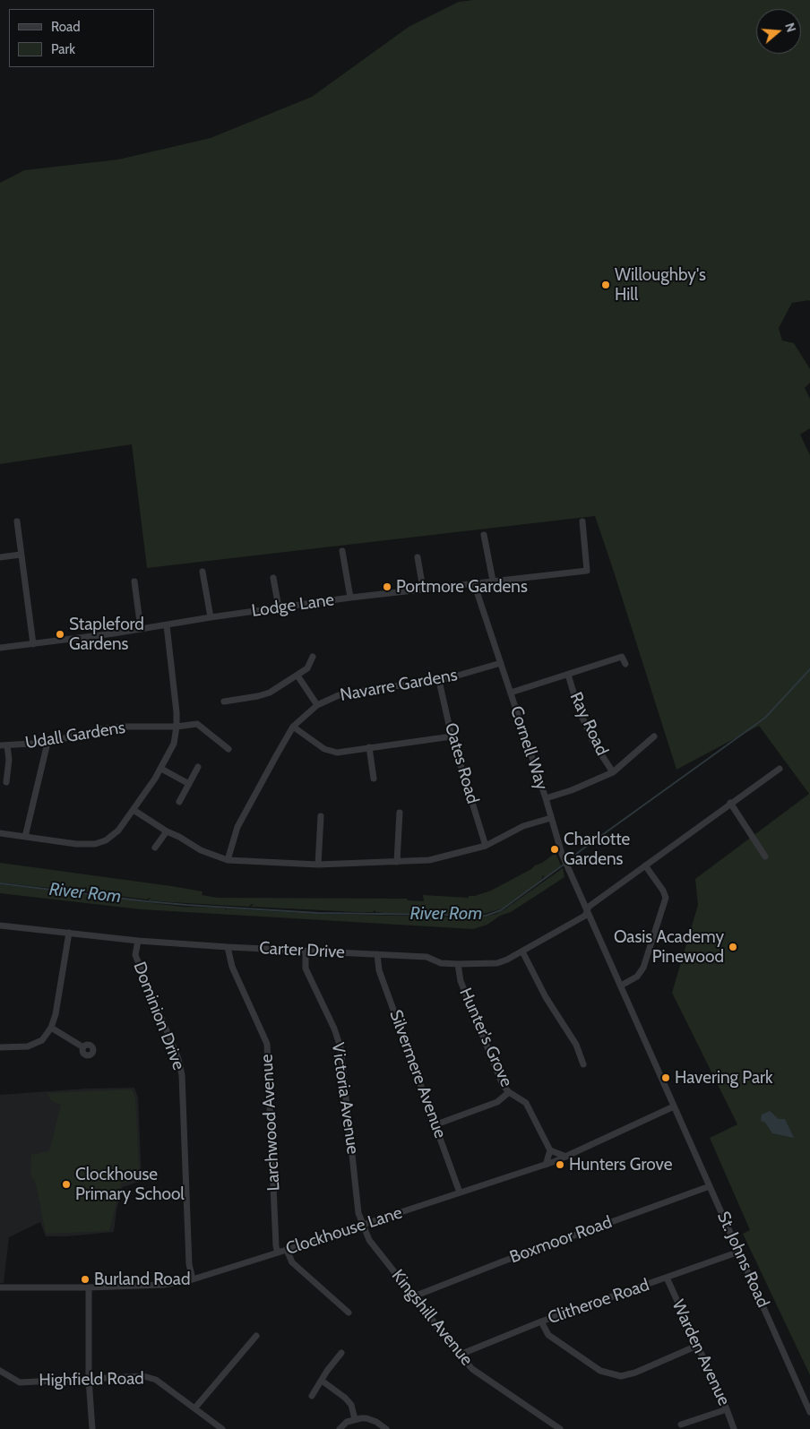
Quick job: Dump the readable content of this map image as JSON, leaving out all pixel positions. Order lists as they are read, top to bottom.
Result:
{
  "streets": {
    "street": [
      "Lodge Lane",
      "Navarre Gardens",
      "Ray Road",
      "Udall Gardens",
      "Cornell Way",
      "Oates Road",
      "Carter Drive",
      "Dominion Drive",
      "Hunter's Grove",
      "Silvermere Avenue",
      "Victoria Avenue",
      "Larchwood Avenue",
      "Clockhouse Lane",
      "Boxmoor Road",
      "St. Johns Road",
      "Clitheroe Road",
      "Kingshill Avenue",
      "Warden Avenue",
      "Highfield Road"
    ]
  },
  "crossings": [
    ["Lodge Lane", "Cornell Way"],
    ["Navarre Gardens", "Cornell Way"],
    ["Navarre Gardens", "Oates Road"],
    ["Cornell Way", "Carter Drive"],
    ["Cornell Way", "St. Johns Road"],
    ["Carter Drive", "Dominion Drive"],
    ["Carter Drive", "Hunter's Grove"],
    ["Carter Drive", "Silvermere Avenue"],
    ["Carter Drive", "Victoria Avenue"],
    ["Carter Drive", "Larchwood Avenue"],
    ["Dominion Drive", "Clockhouse Lane"],
    ["Silvermere Avenue", "Clockhouse Lane"],
    ["Victoria Avenue", "Clockhouse Lane"],
    ["Victoria Avenue", "Kingshill Avenue"],
    ["Larchwood Avenue", "Clockhouse Lane"],
    ["Clockhouse Lane", "St. Johns Road"],
    ["Clockhouse Lane", "Kingshill Avenue"],
    ["Boxmoor Road", "St. Johns Road"],
    ["Boxmoor Road", "Kingshill Avenue"],
    ["St. Johns Road", "Clitheroe Road"],
    ["Clitheroe Road", "Kingshill Avenue"],
    ["Clitheroe Road", "Warden Avenue"]
  ],
  "water": ["River Rom"],
  "places": [
    "Willoughby's Hill",
    "Portmore Gardens",
    "Stapleford Gardens",
    "Charlotte Gardens",
    "Oasis Academy Pinewood",
    "Havering Park",
    "Hunters Grove",
    "Clockhouse Primary School",
    "Burland Road"
  ],
  "legend": ["Road", "Park"],
  "north": "right"
}
